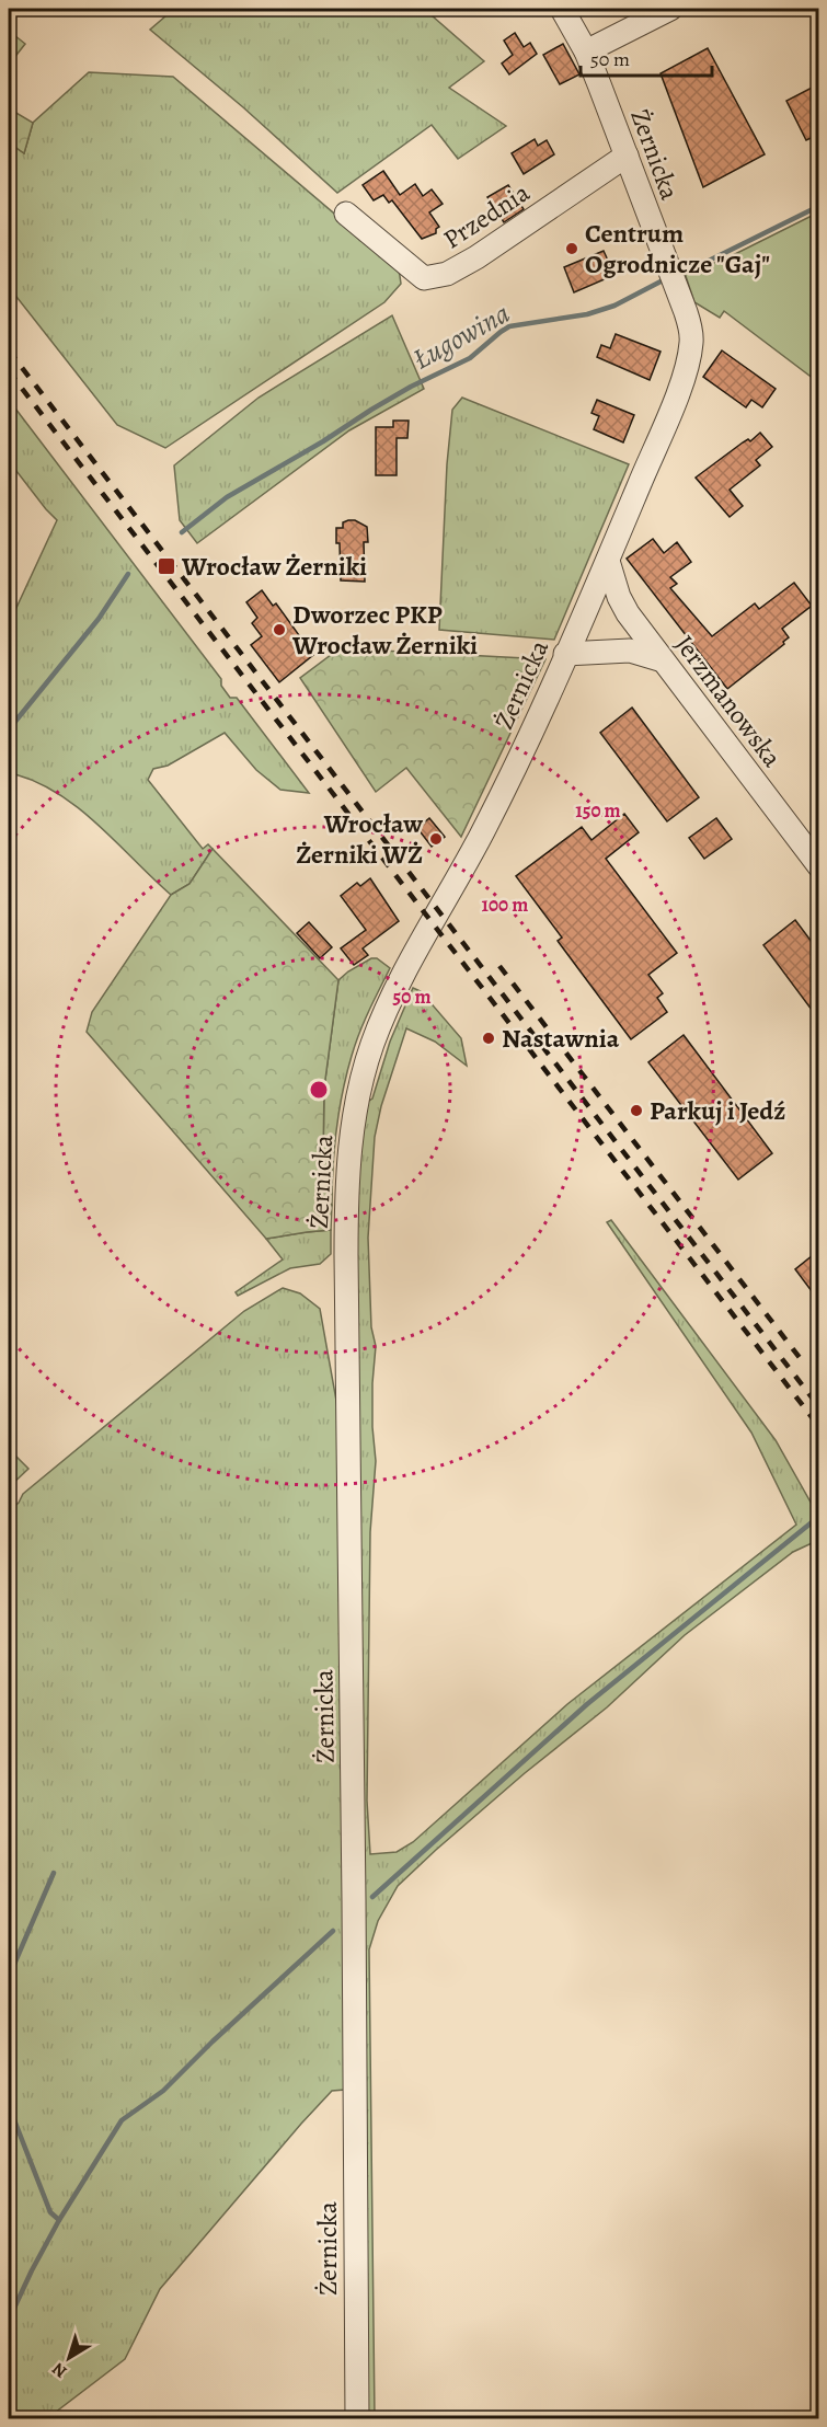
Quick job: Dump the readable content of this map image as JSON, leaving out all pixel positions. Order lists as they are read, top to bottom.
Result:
{
  "streets": {
    "street": ["Żernicka", "Przednia", "Jerzmanowska"]
  },
  "crossings": [
    ["Żernicka", "Przednia"],
    ["Żernicka", "Jerzmanowska"]
  ],
  "water": ["Ługowina"],
  "places": {
    "other": [
      "Centrum Ogrodnicze \"Gaj\"",
      "Dworzec PKP Wrocław Żerniki",
      "Wrocław Żerniki WŻ",
      "Nastawnia",
      "Parkuj i Jedź"
    ],
    "transit": ["Wrocław Żerniki"]
  },
  "scale_bar": "50 m",
  "north": "bottom left",
  "rings": ["150 m", "100 m", "50 m"]
}
